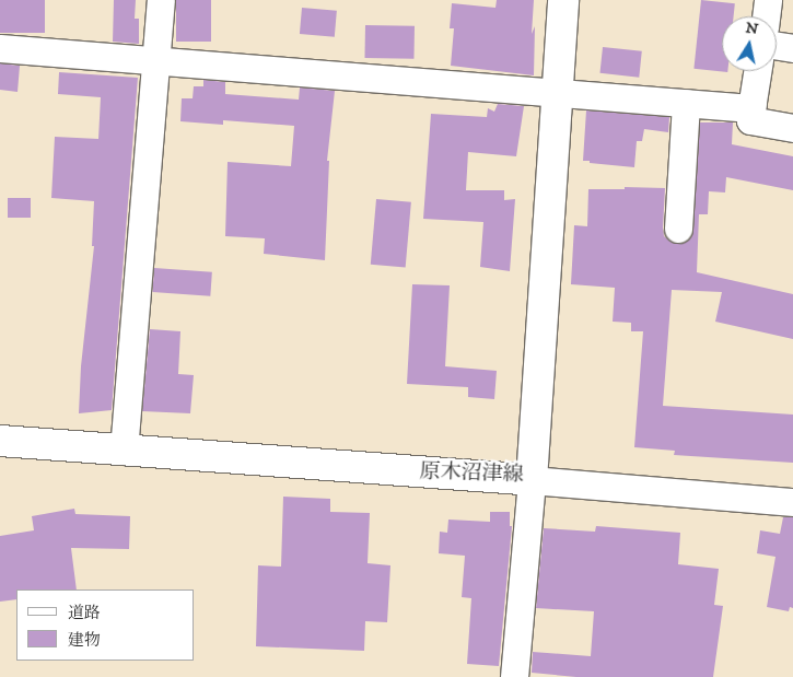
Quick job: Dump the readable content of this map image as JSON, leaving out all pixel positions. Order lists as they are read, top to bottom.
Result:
{
  "streets": {
    "main road": ["原木沼津線"]
  },
  "legend": ["道路", "建物"],
  "north": "top"
}
